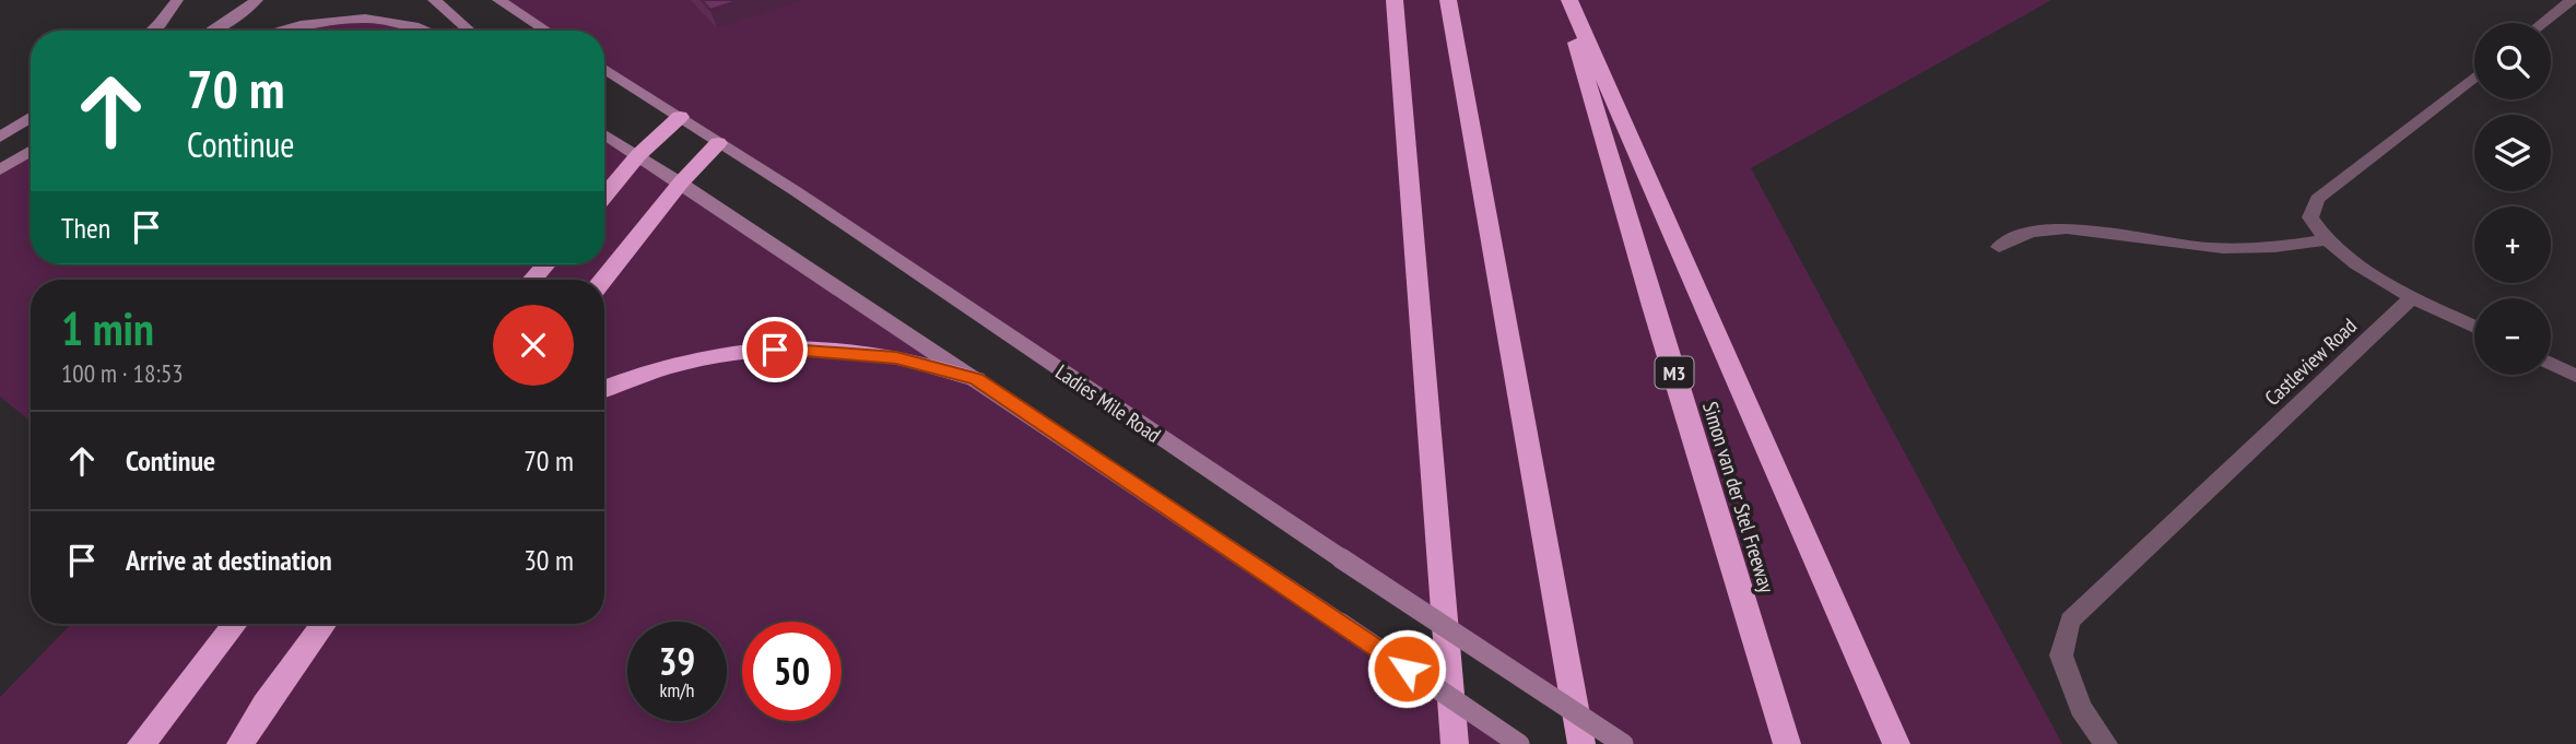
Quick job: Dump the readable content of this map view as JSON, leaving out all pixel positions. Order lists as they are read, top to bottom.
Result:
{
  "streets": {
    "highway": ["M3", "Simon van der Stel Freeway"],
    "main road": ["Ladies Mile Road"],
    "street": ["Castleview Road"]
  },
  "page": {
    "map_buttons": ["+", "−"],
    "turn": ["70 m", "Continue"],
    "then": "Then",
    "heading": ["1 min", "100 m · 18:53"],
    "list": [
      {
        "name": "Continue",
        "value": "70 m"
      },
      {
        "name": "Arrive at destination",
        "value": "30 m"
      }
    ],
    "speed": "39 km/h",
    "limit": "50"
  }
}
